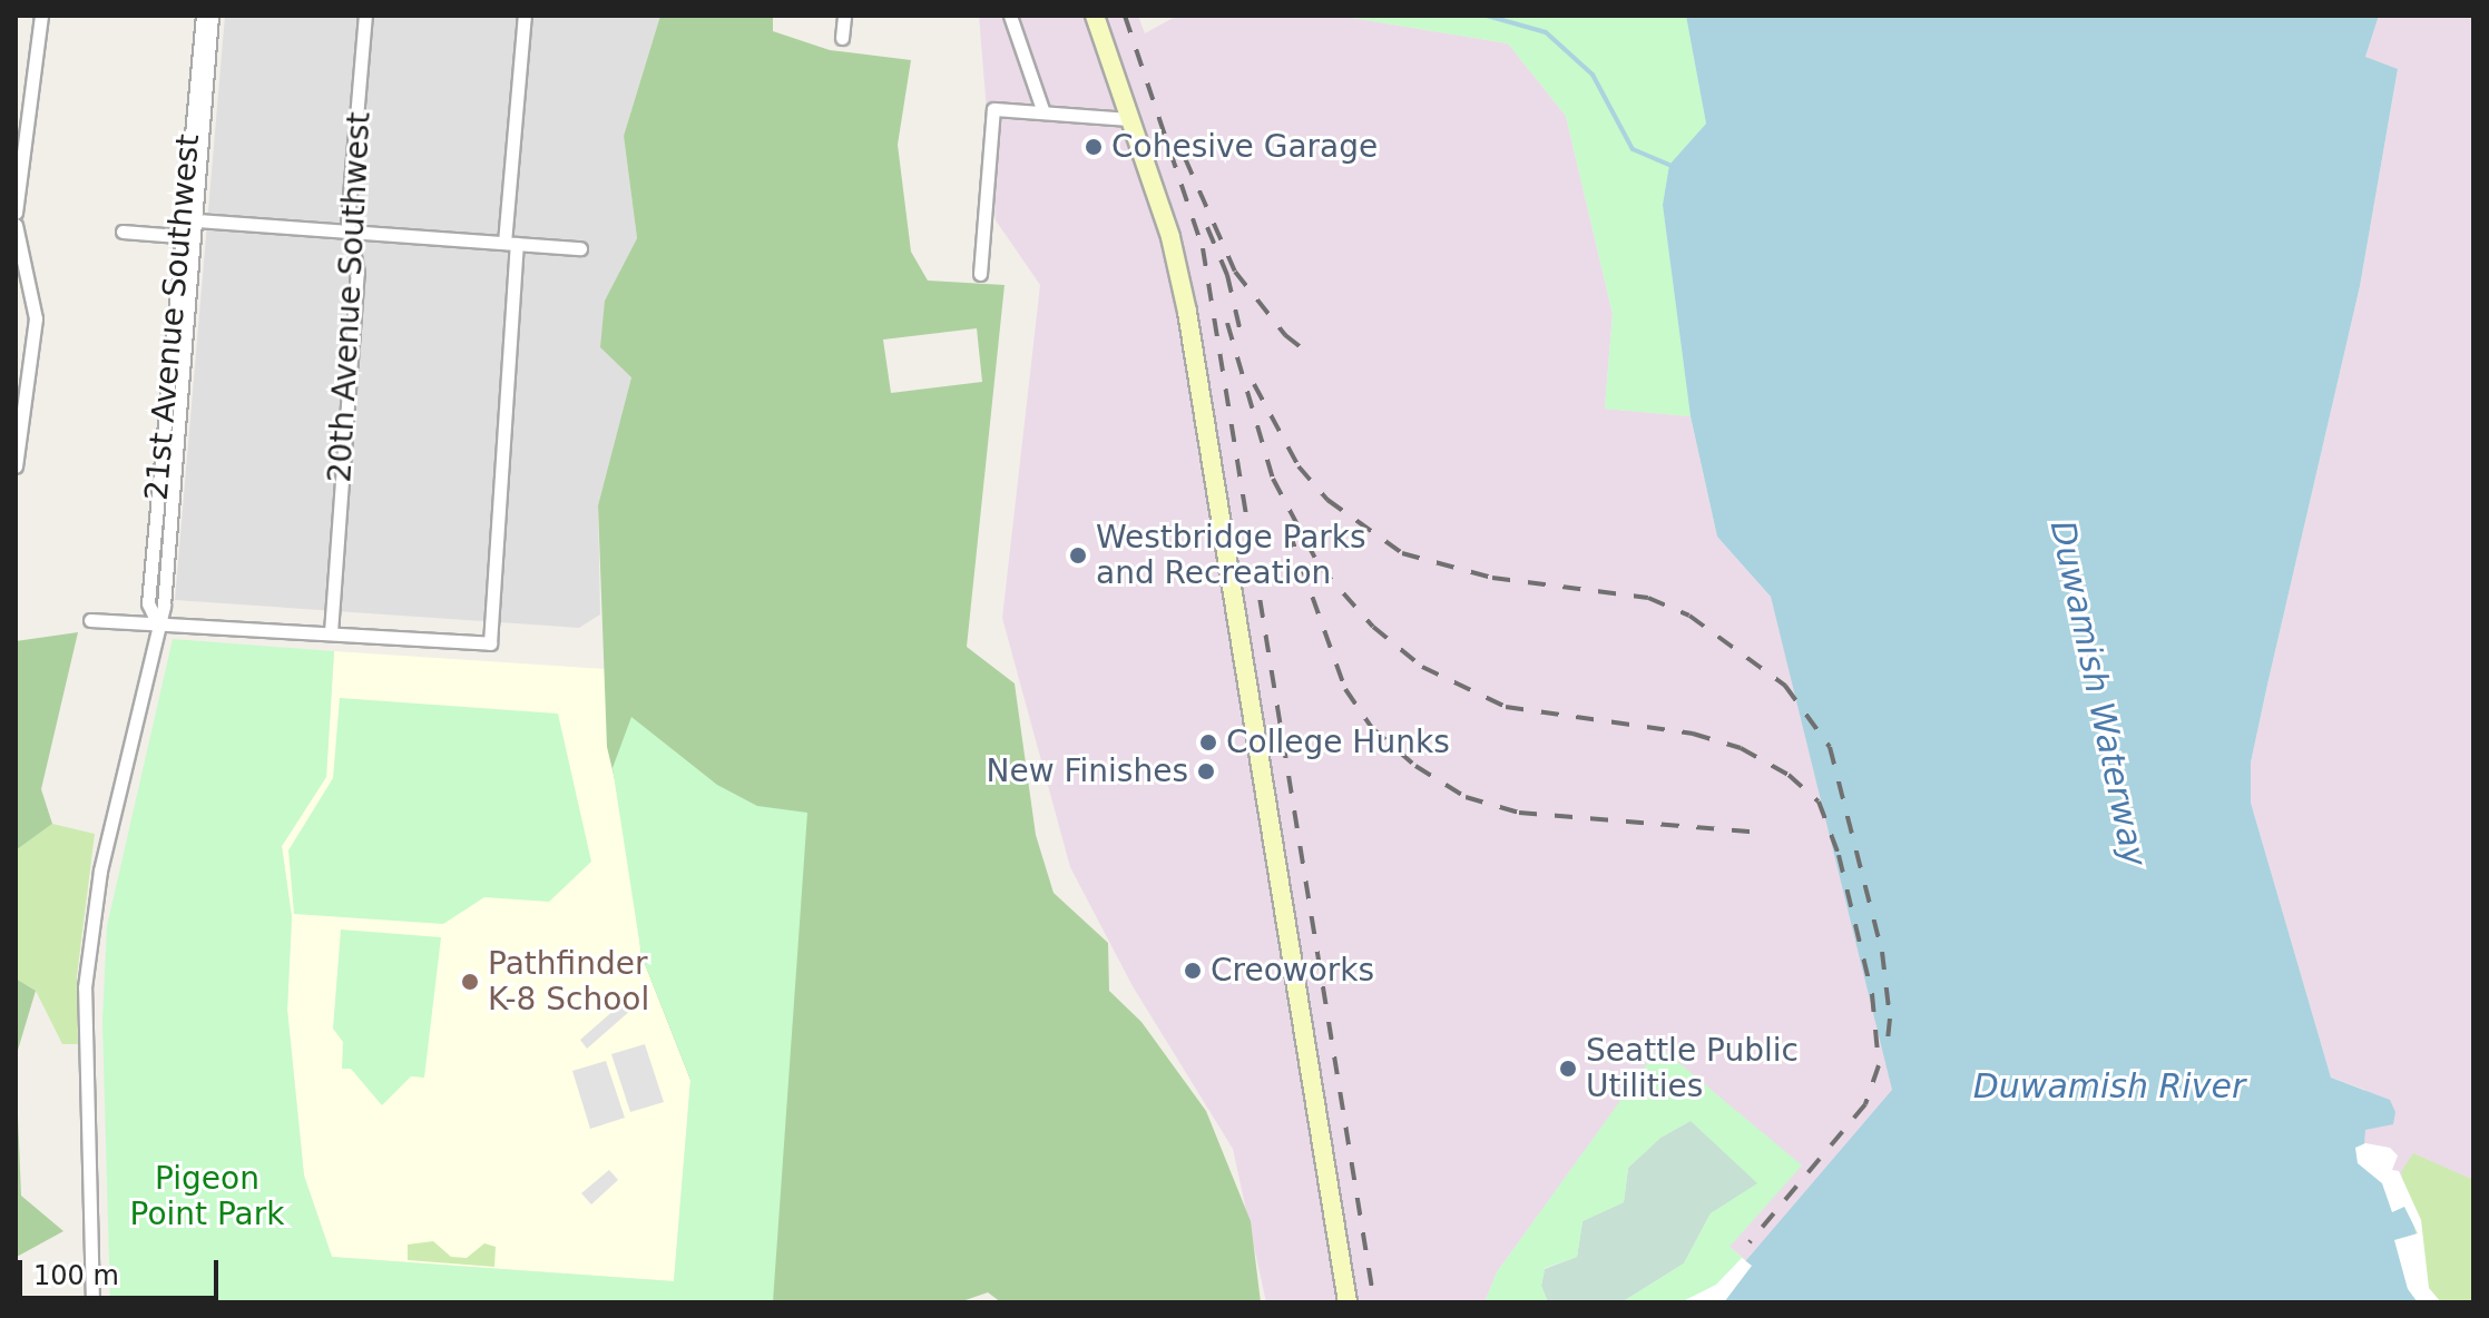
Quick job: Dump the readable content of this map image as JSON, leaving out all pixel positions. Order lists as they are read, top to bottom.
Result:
{
  "streets": {
    "street": ["20th Avenue Southwest", "21st Avenue Southwest"]
  },
  "water": ["Duwamish Waterway", "Duwamish River"],
  "parks": ["Pigeon Point Park"],
  "places": [
    "Cohesive Garage",
    "Westbridge Parks and Recreation",
    "College Hunks",
    "New Finishes",
    "Creoworks",
    "Pathfinder K-8 School",
    "Seattle Public Utilities"
  ],
  "scale_bar": "100 m"
}
